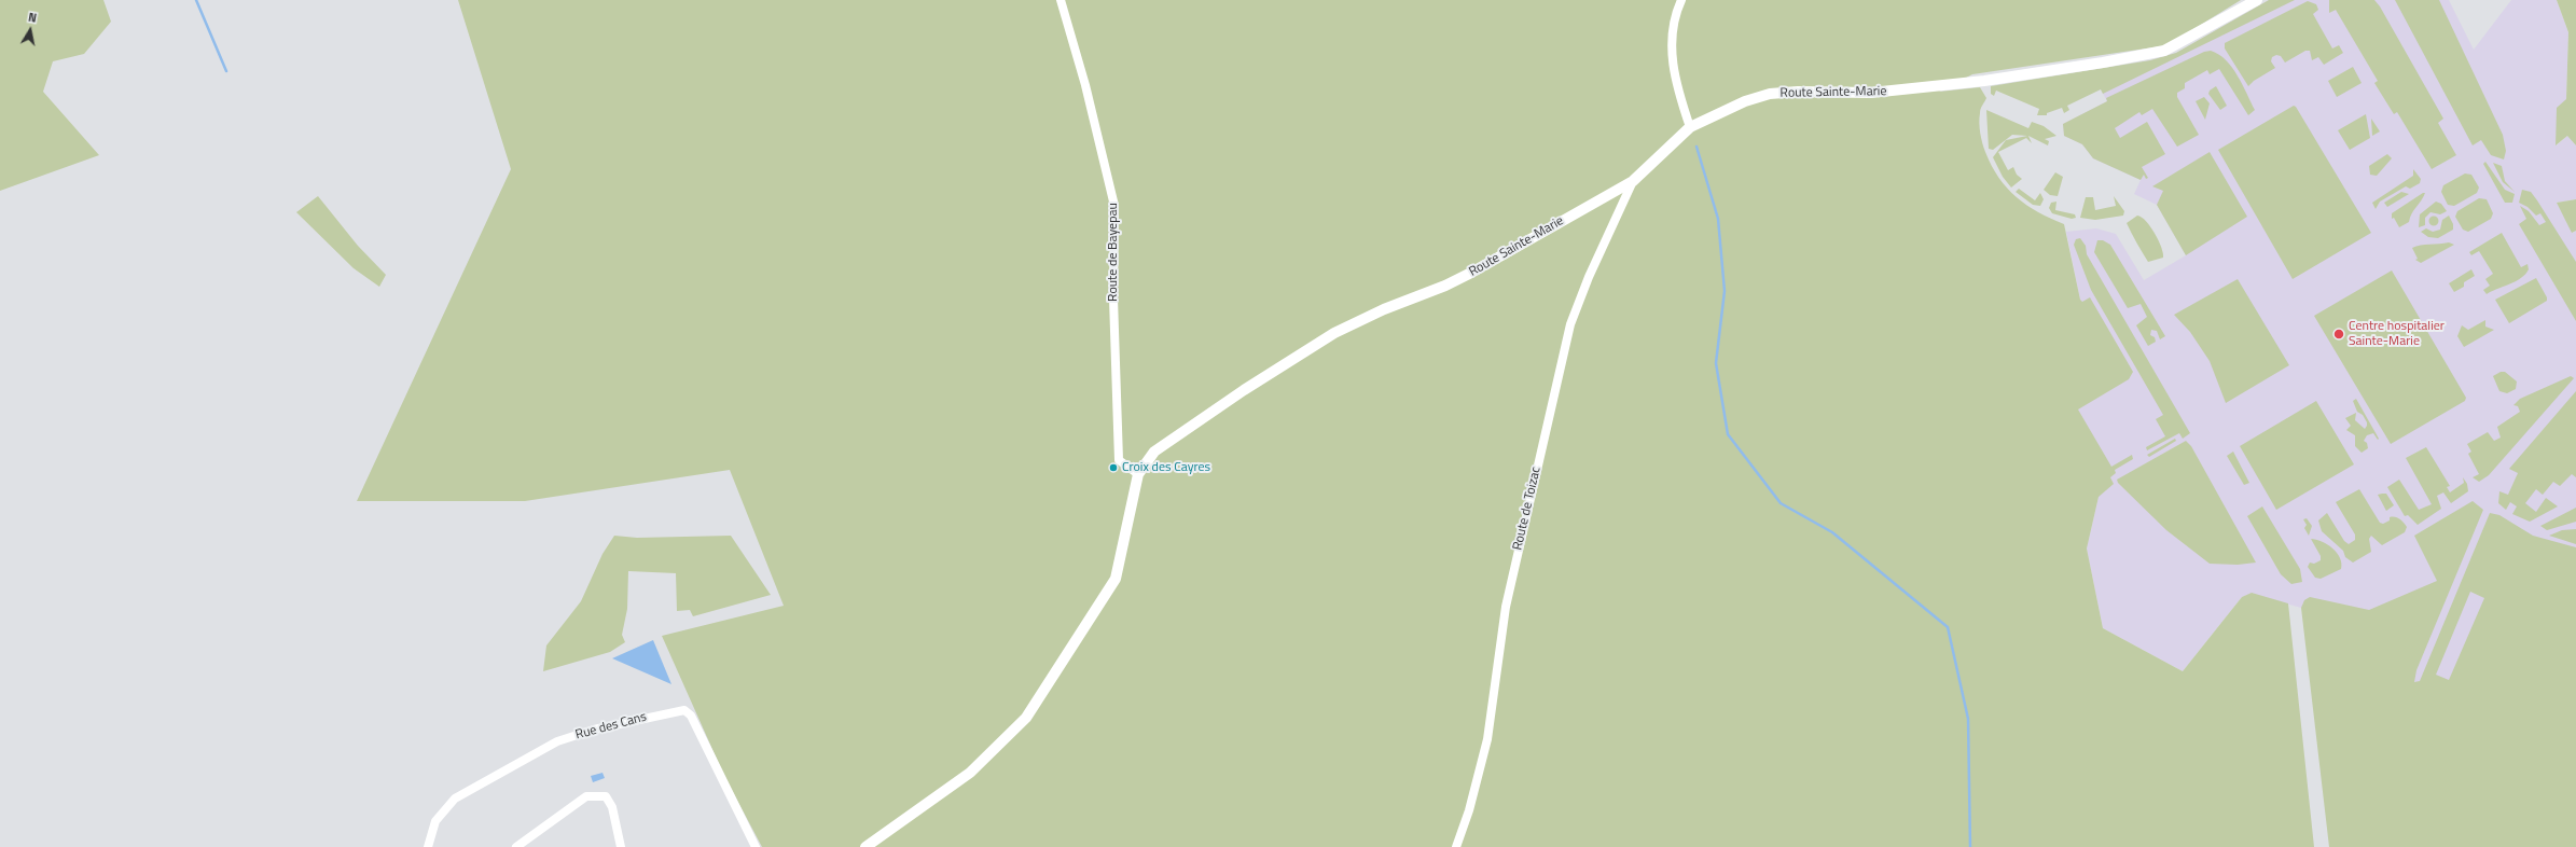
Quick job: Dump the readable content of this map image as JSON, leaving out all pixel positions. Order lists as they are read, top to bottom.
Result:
{
  "streets": {
    "street": [
      "Route Sainte-Marie",
      "Route de Bayepau",
      "Route de Toizac",
      "Rue des Cans"
    ]
  },
  "crossings": [
    ["Route Sainte-Marie", "Route de Bayepau"],
    ["Route Sainte-Marie", "Route de Toizac"]
  ],
  "places": ["Centre hospitalier Sainte-Marie", "Croix des Cayres"],
  "north": "top"
}
